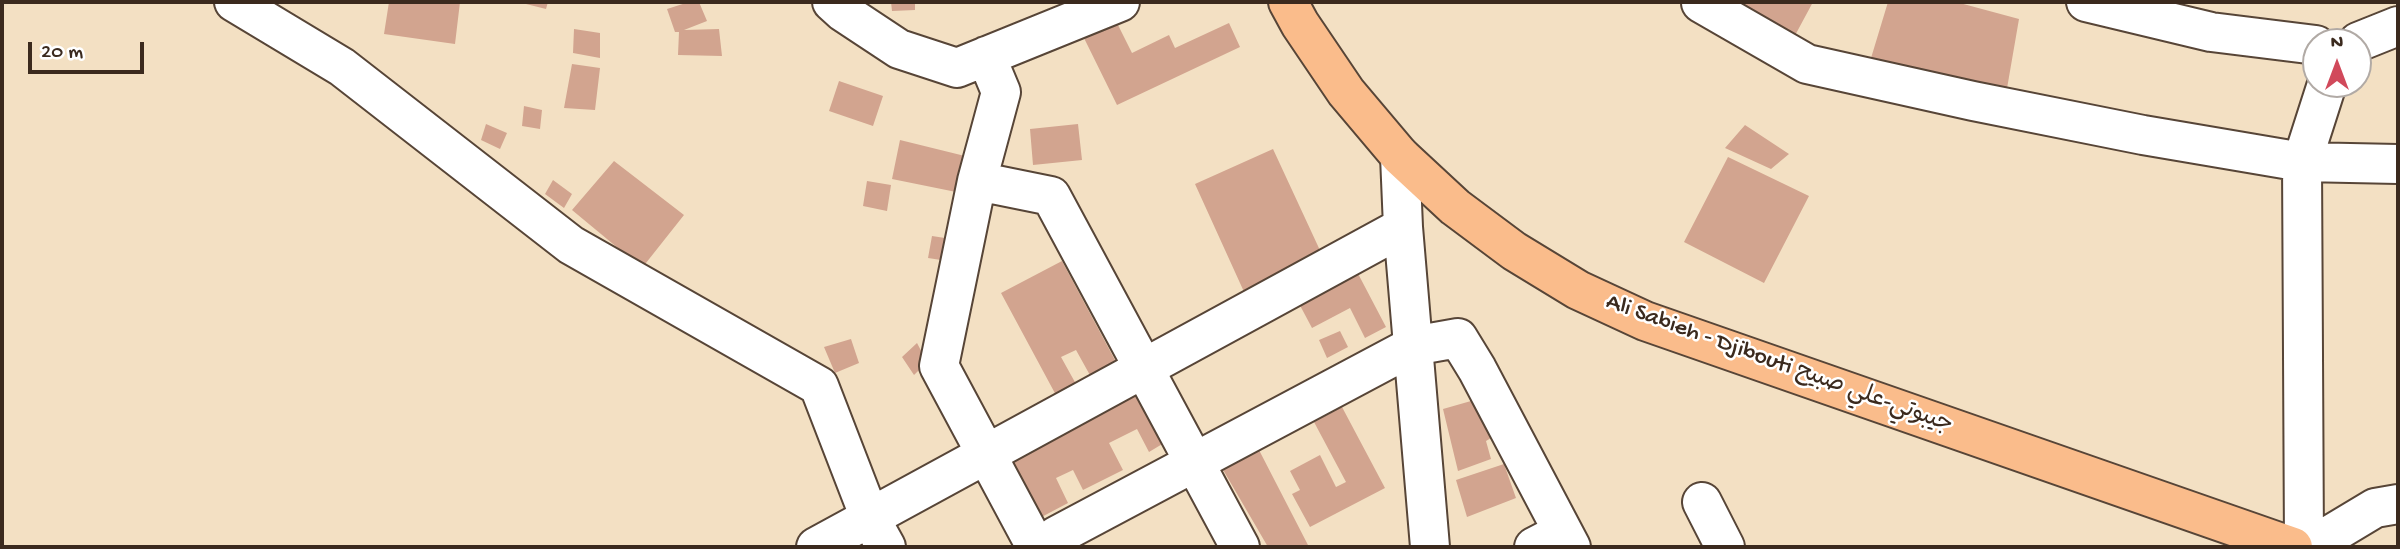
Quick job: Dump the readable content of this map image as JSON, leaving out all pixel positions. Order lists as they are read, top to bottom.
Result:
{
  "streets": {
    "main road": ["Ali Sabieh - Djibouti جيبوتي-علي صبيح"]
  },
  "scale_bar": "20 m",
  "north": "top"
}
